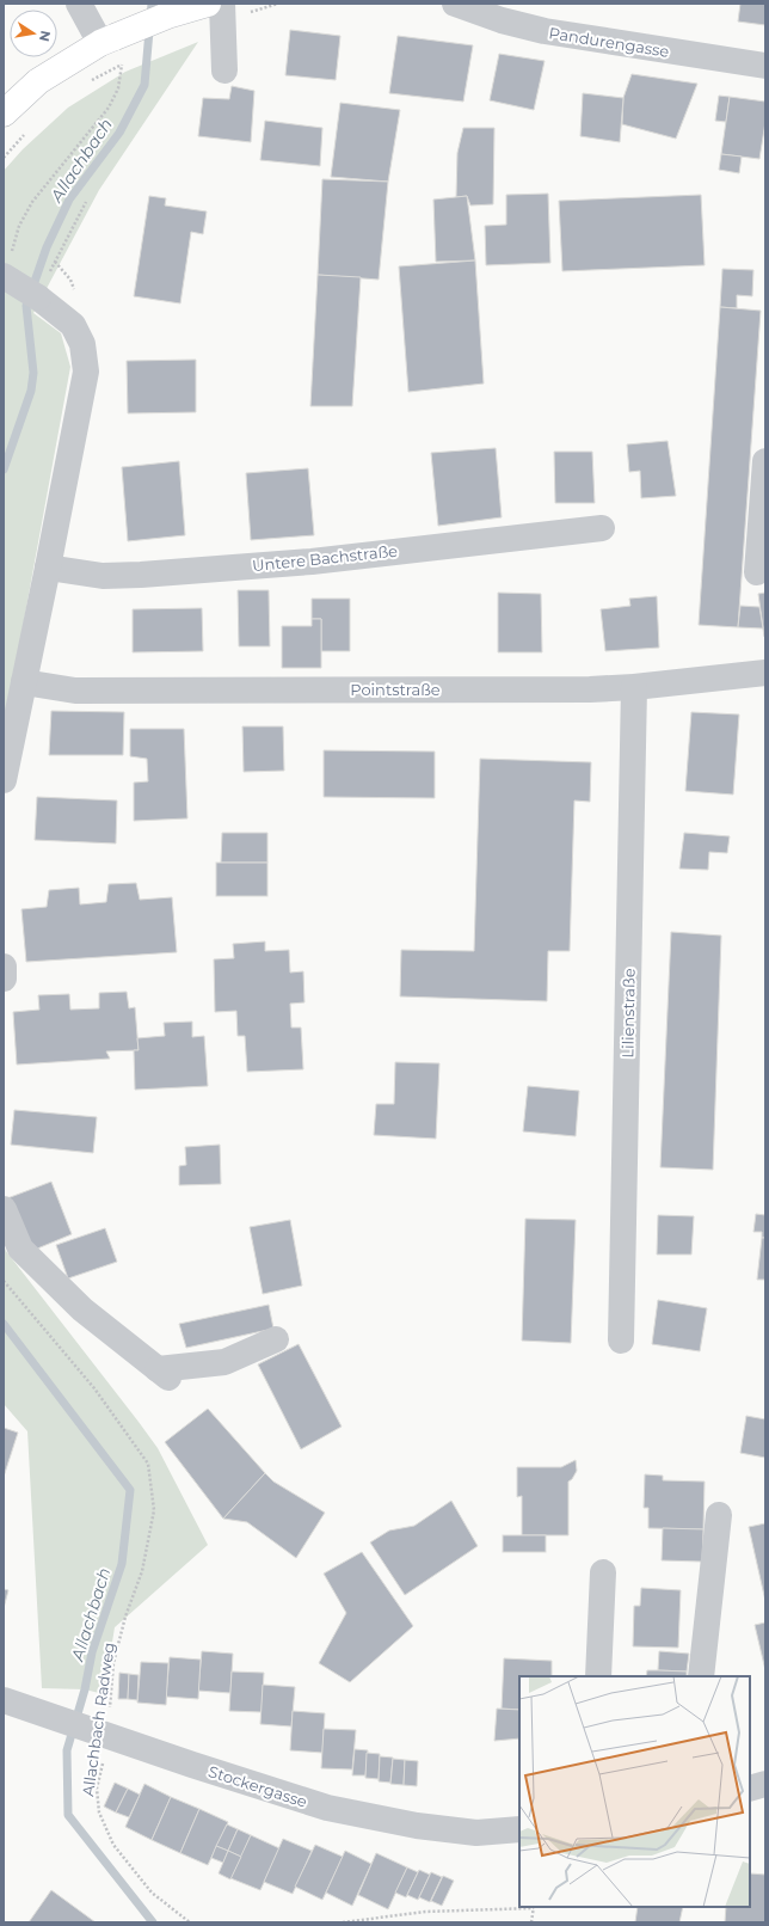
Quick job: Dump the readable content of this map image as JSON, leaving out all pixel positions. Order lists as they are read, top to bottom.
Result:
{
  "streets": {
    "street": [
      "Pandurengasse",
      "Untere Bachstraße",
      "Pointstraße",
      "Lilienstraße",
      "Stockergasse"
    ],
    "path": ["Allachbach Radweg"]
  },
  "crossings": [
    ["Pointstraße", "Lilienstraße"],
    ["Allachbach Radweg", "Stockergasse"]
  ],
  "water": ["Allachbach"],
  "north": "right"
}
